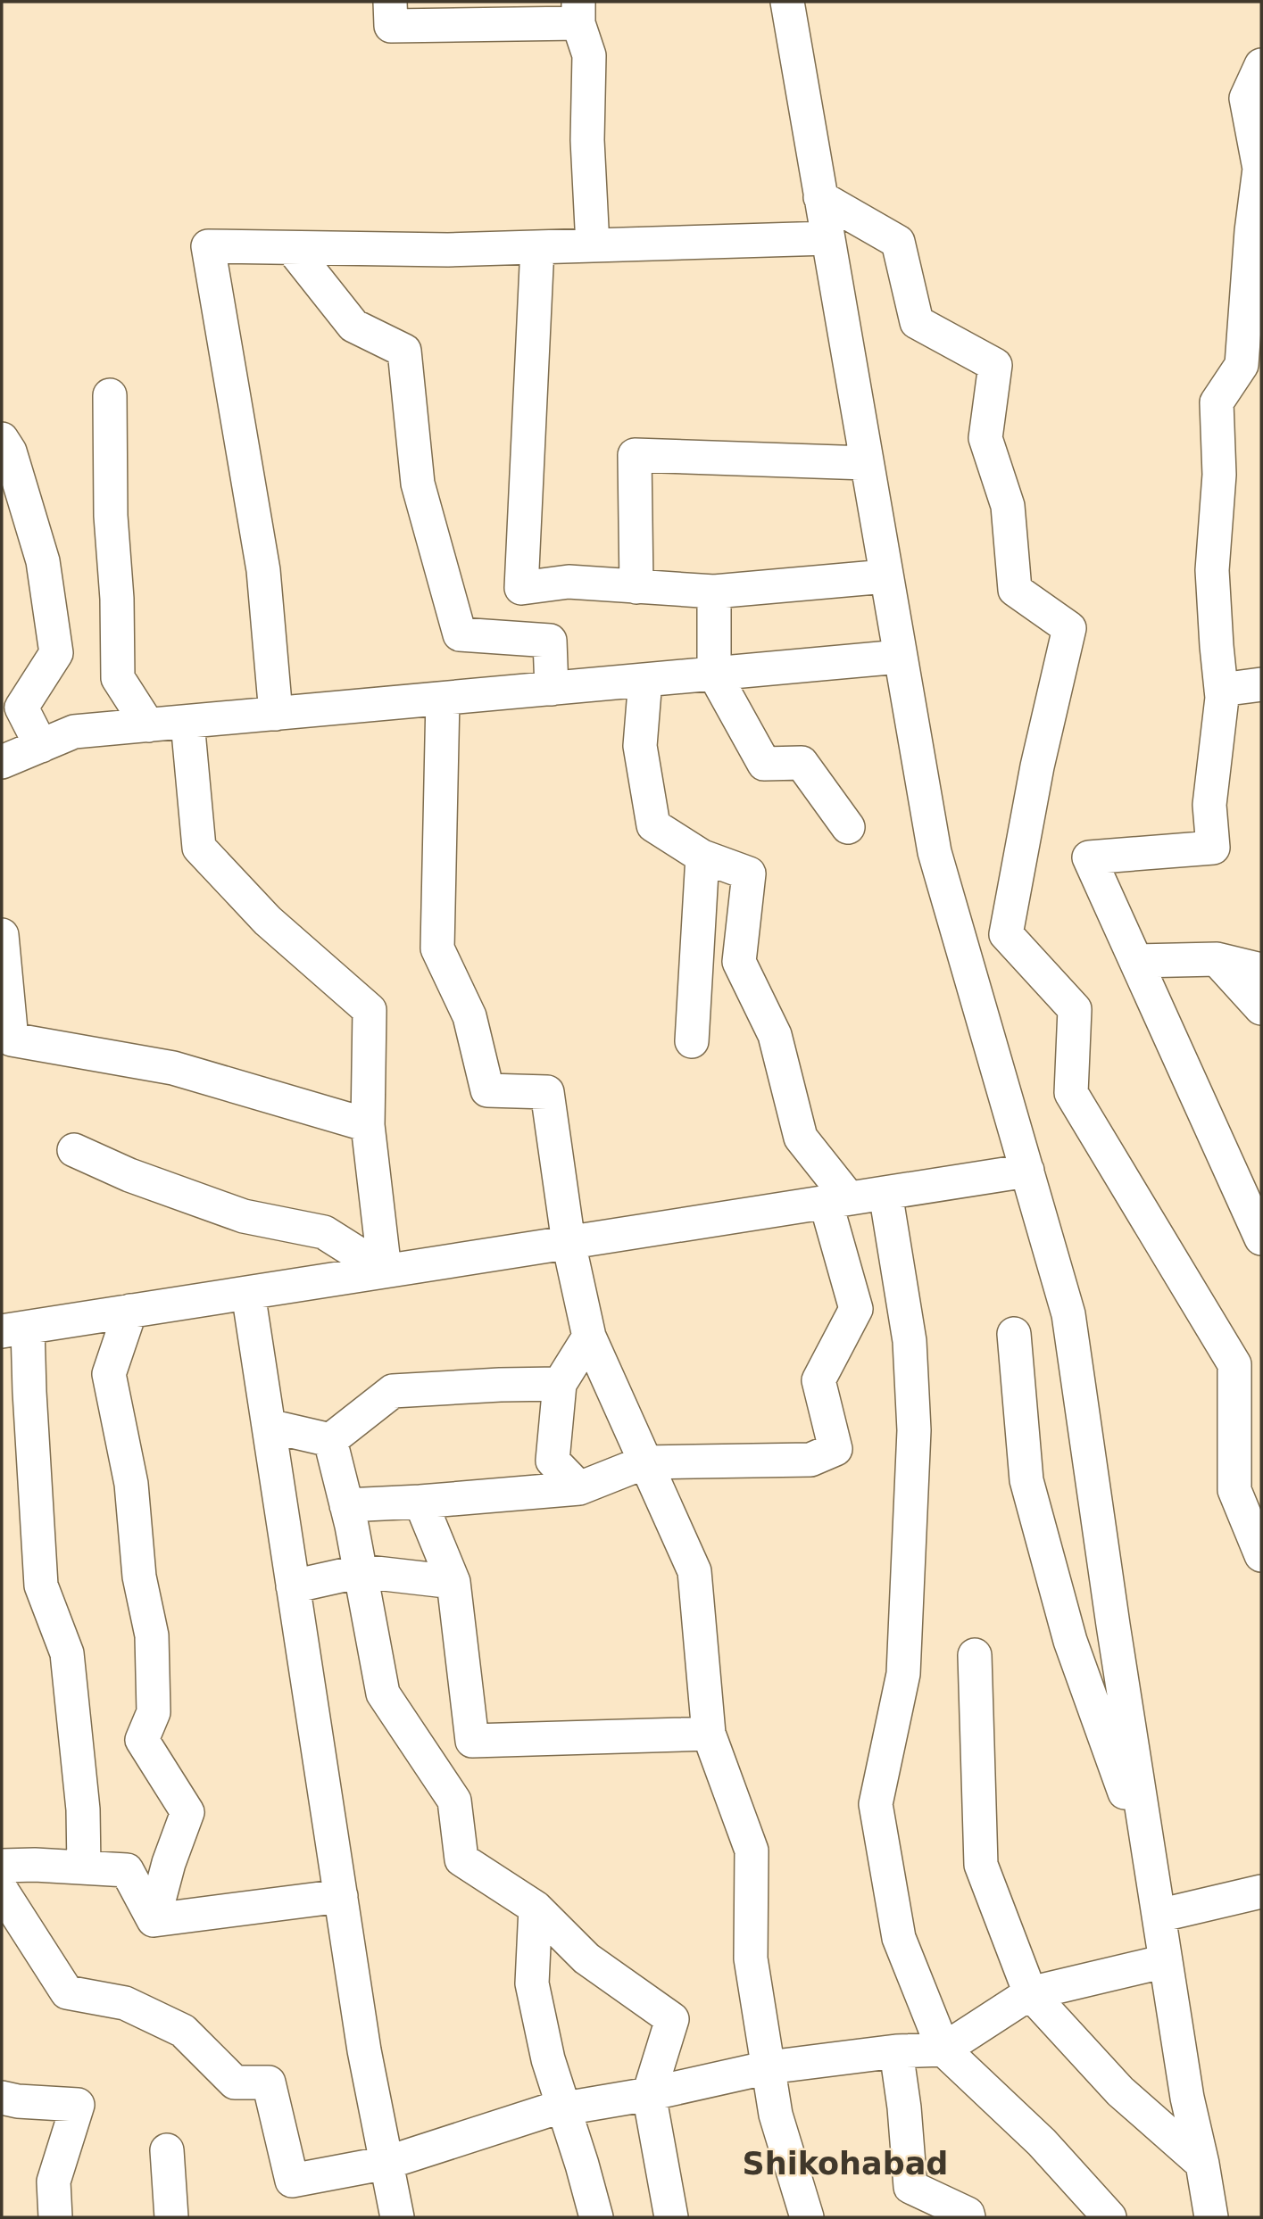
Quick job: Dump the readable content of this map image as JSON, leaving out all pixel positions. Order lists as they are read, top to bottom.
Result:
{
  "districts": ["Shikohabad"]
}
